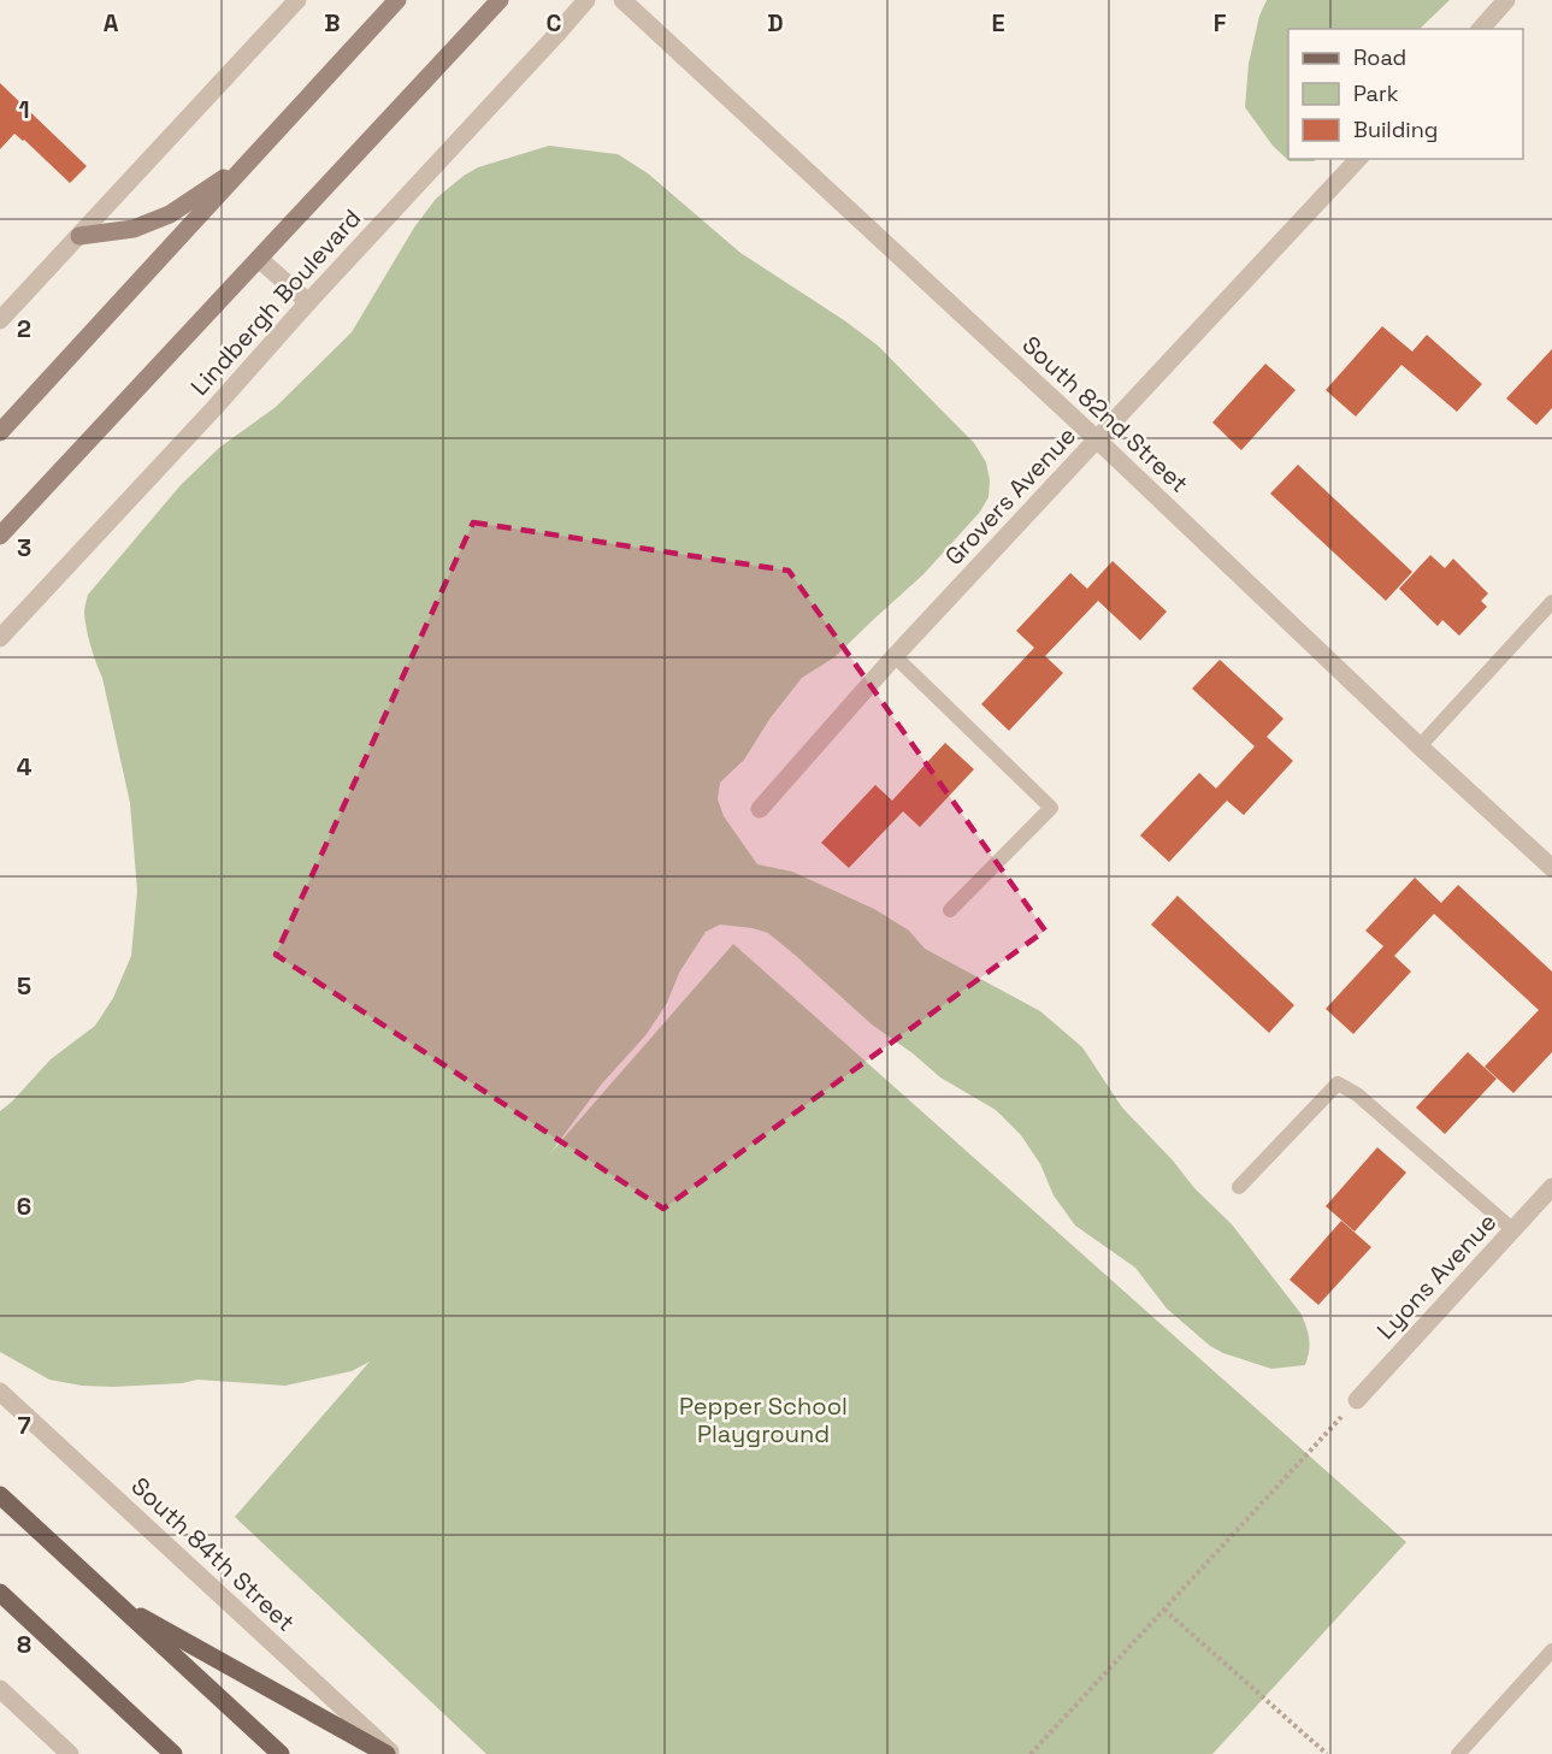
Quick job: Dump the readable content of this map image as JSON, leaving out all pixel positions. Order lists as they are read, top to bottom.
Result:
{
  "streets": {
    "main road": ["Lindbergh Boulevard"],
    "street": [
      "South 82nd Street",
      "Grovers Avenue",
      "Lyons Avenue",
      "South 84th Street"
    ]
  },
  "crossings": [
    ["South 82nd Street", "Grovers Avenue"]
  ],
  "parks": ["Pepper School Playground"],
  "legend": ["Road", "Park", "Building"],
  "grid": {
    "columns": [
      "A",
      "B",
      "C",
      "D",
      "E",
      "F"
    ],
    "rows": [
      "1",
      "2",
      "3",
      "4",
      "5",
      "6",
      "7",
      "8"
    ]
  }
}
